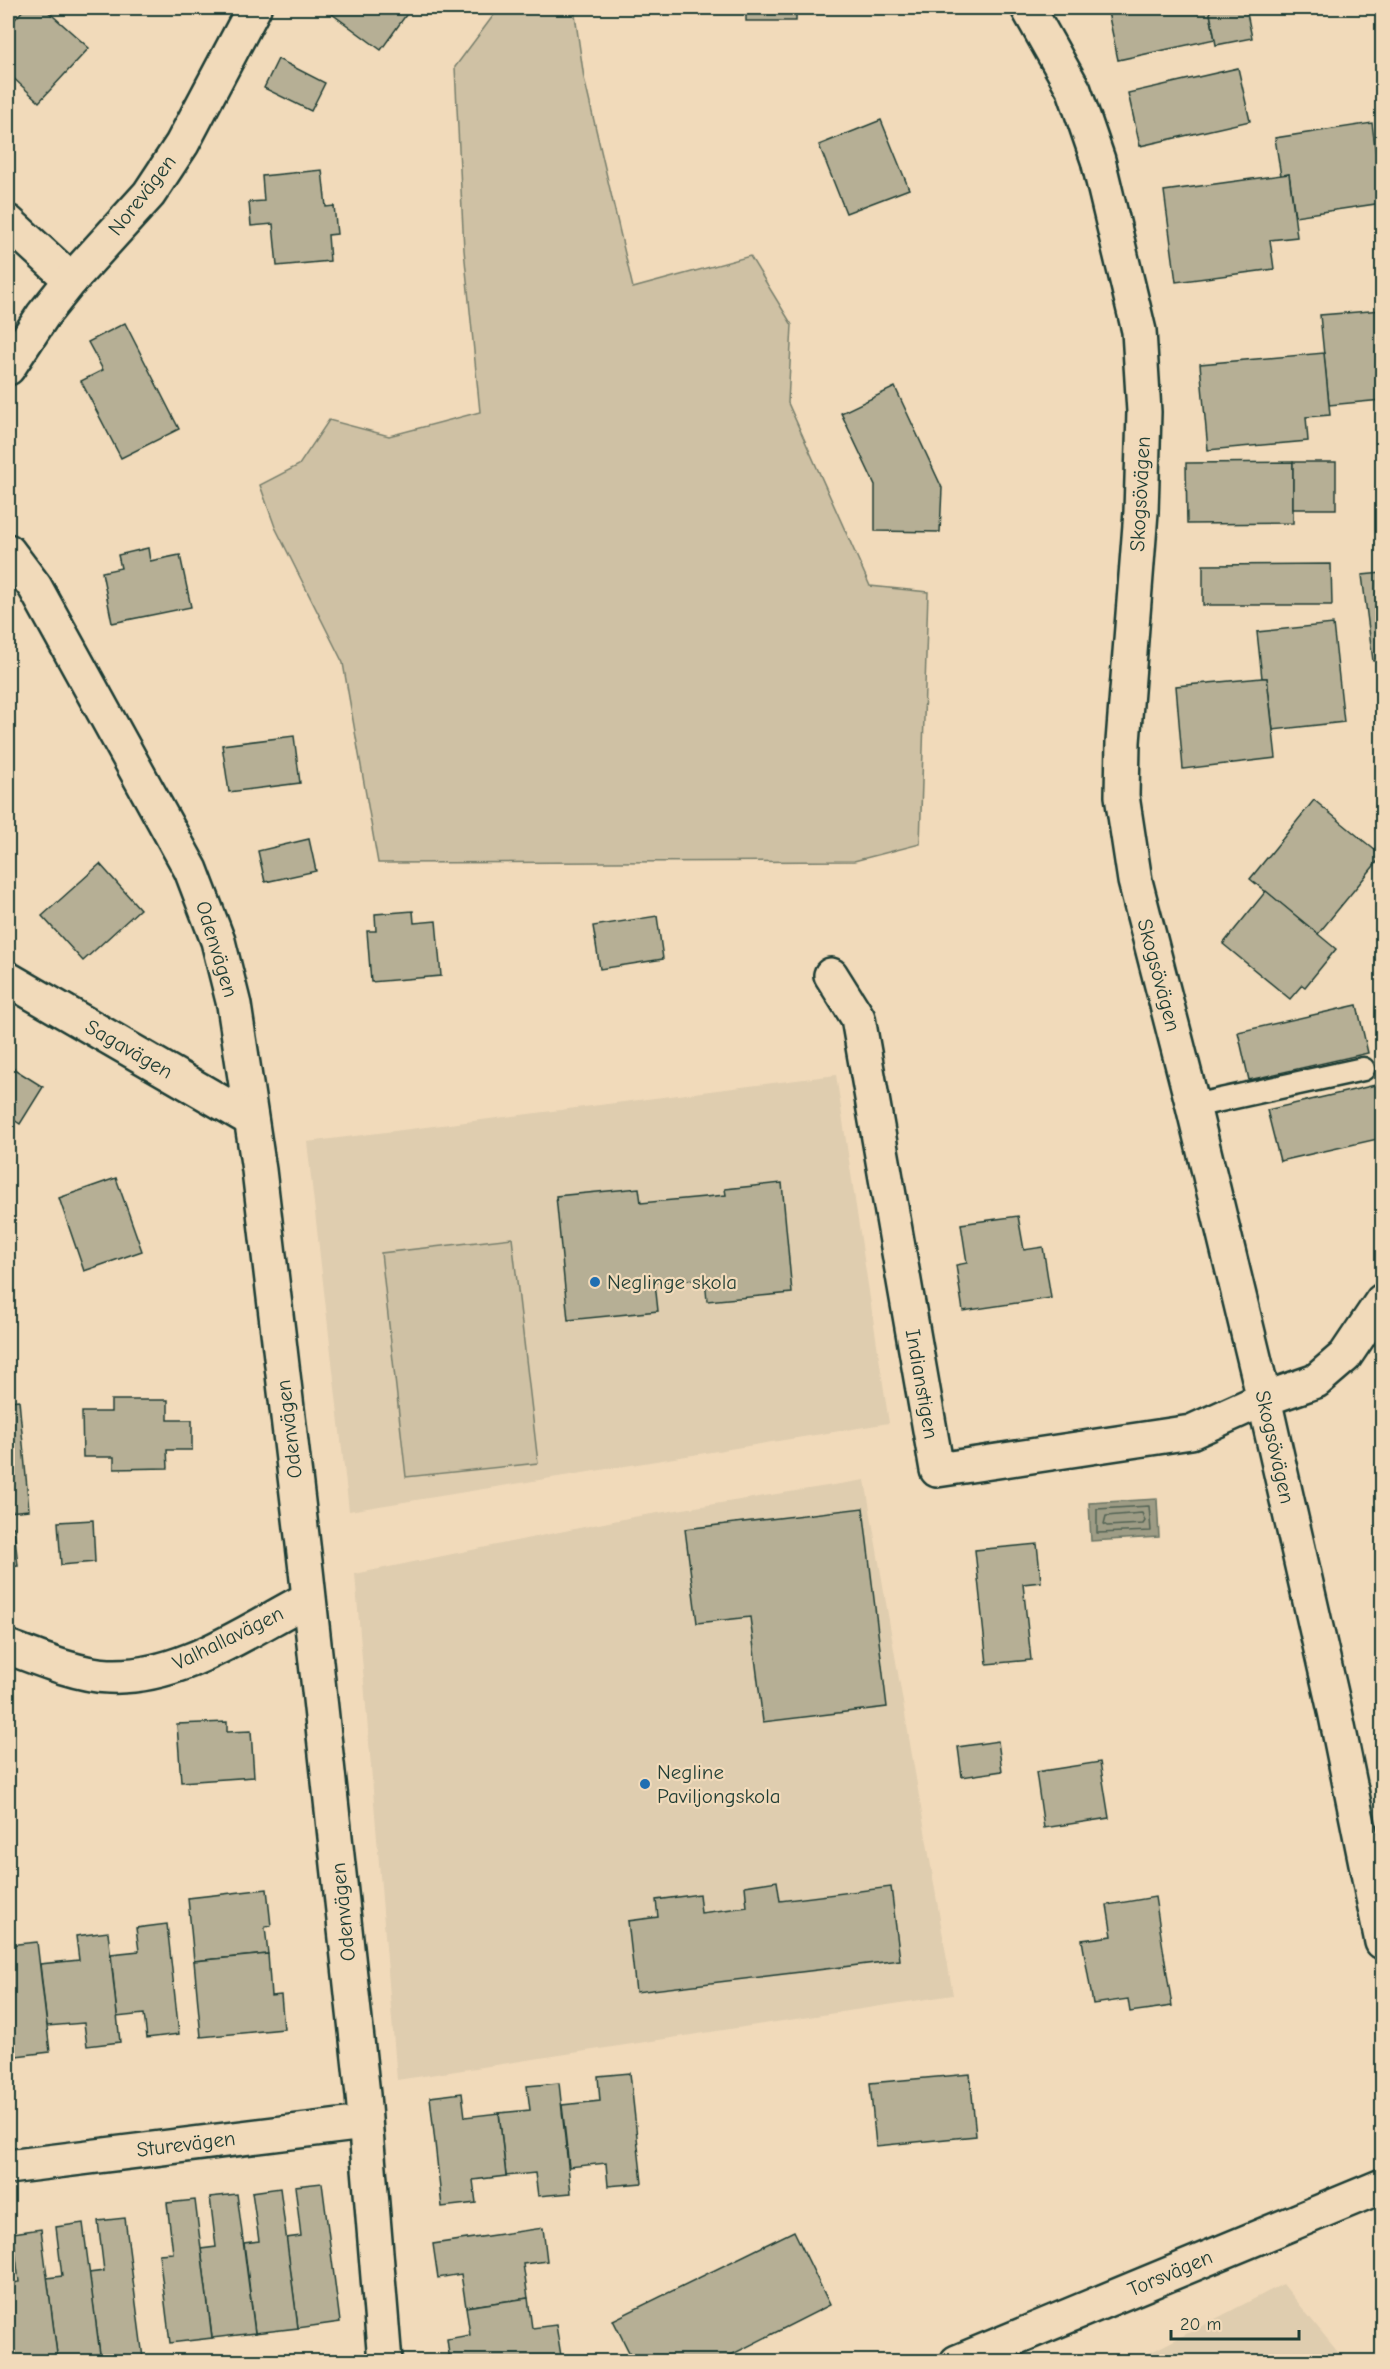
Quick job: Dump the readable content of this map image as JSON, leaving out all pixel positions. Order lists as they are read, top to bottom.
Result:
{
  "streets": {
    "street": [
      "Norevägen",
      "Skogsövägen",
      "Odenvägen",
      "Sagavägen",
      "Indianstigen",
      "Valhallavägen",
      "Sturevägen",
      "Torsvägen"
    ]
  },
  "crossings": [
    ["Skogsövägen", "Indianstigen"],
    ["Odenvägen", "Sagavägen"],
    ["Odenvägen", "Valhallavägen"],
    ["Odenvägen", "Sturevägen"]
  ],
  "places": ["Neglinge skola", "Negline Paviljongskola"],
  "scale_bar": "20 m"
}
